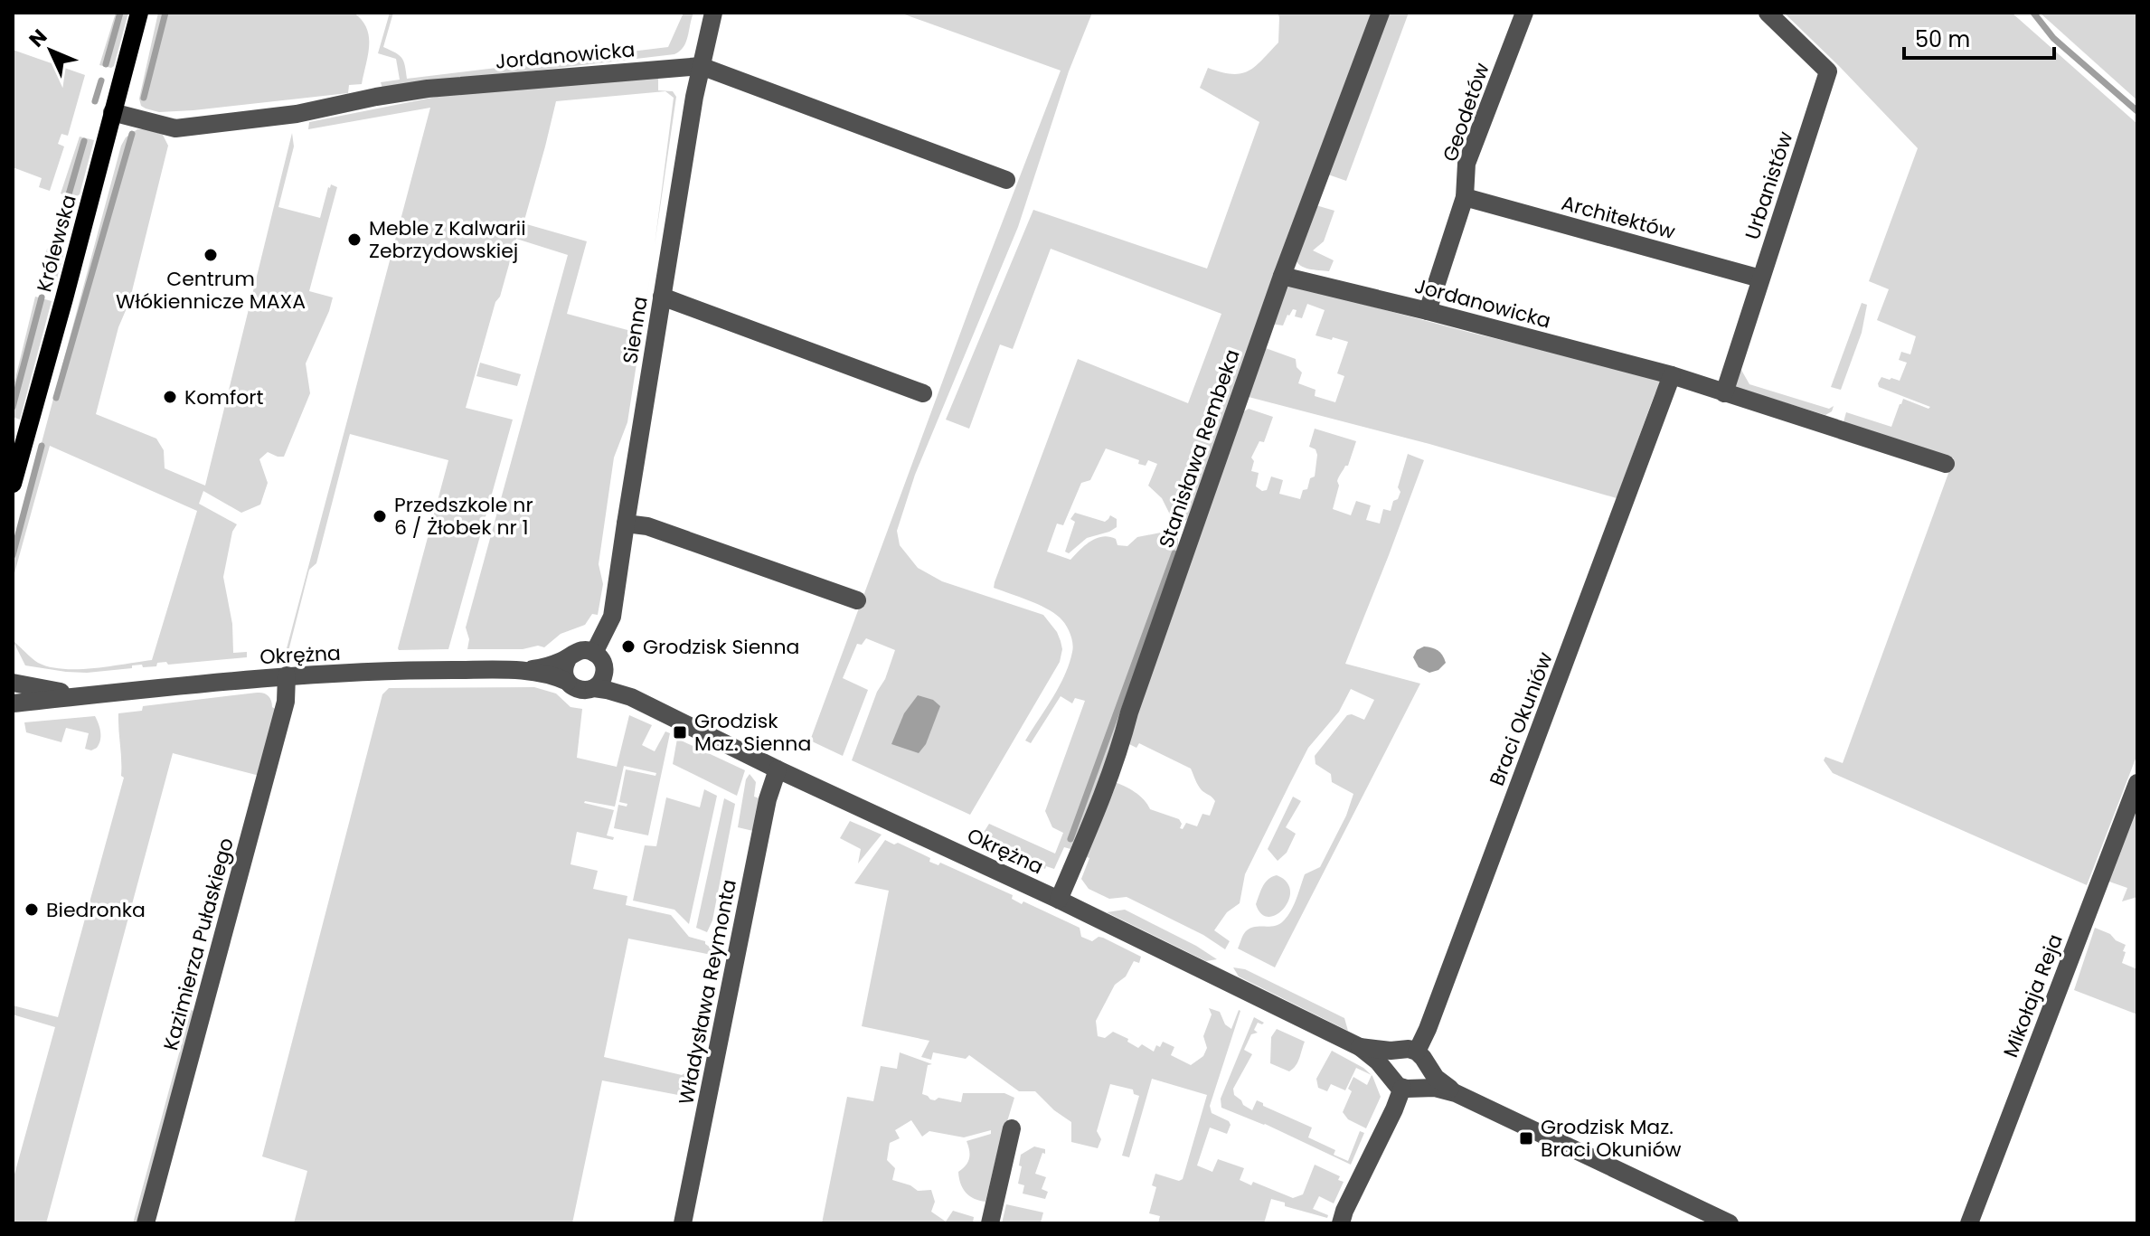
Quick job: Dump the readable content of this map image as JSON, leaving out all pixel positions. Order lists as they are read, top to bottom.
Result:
{
  "streets": {
    "main road": ["Królewska"],
    "street": [
      "Jordanowicka",
      "Geodetów",
      "Urbanistów",
      "Architektów",
      "Sienna",
      "Stanisława Rembeka",
      "Okrężna",
      "Braci Okuniów",
      "Kazimierza Pułaskiego",
      "Władysława Reymonta",
      "Mikołaja Reja"
    ]
  },
  "crossings": [
    ["Jordanowicka", "Geodetów"],
    ["Jordanowicka", "Urbanistów"],
    ["Jordanowicka", "Królewska"],
    ["Jordanowicka", "Sienna"],
    ["Jordanowicka", "Stanisława Rembeka"],
    ["Jordanowicka", "Braci Okuniów"],
    ["Geodetów", "Architektów"],
    ["Urbanistów", "Architektów"],
    ["Sienna", "Okrężna"],
    ["Stanisława Rembeka", "Okrężna"],
    ["Okrężna", "Braci Okuniów"],
    ["Okrężna", "Kazimierza Pułaskiego"],
    ["Okrężna", "Władysława Reymonta"]
  ],
  "places": {
    "other": [
      "Meble z Kalwarii Zebrzydowskiej",
      "Centrum Włókiennicze MAXA",
      "Komfort",
      "Przedszkole nr 6 / Żłobek nr 1",
      "Grodzisk Sienna",
      "Biedronka"
    ],
    "transit": ["Grodzisk Maz. Sienna", "Grodzisk Maz. Braci Okuniów"]
  },
  "scale_bar": "50 m",
  "north": "top left"
}
